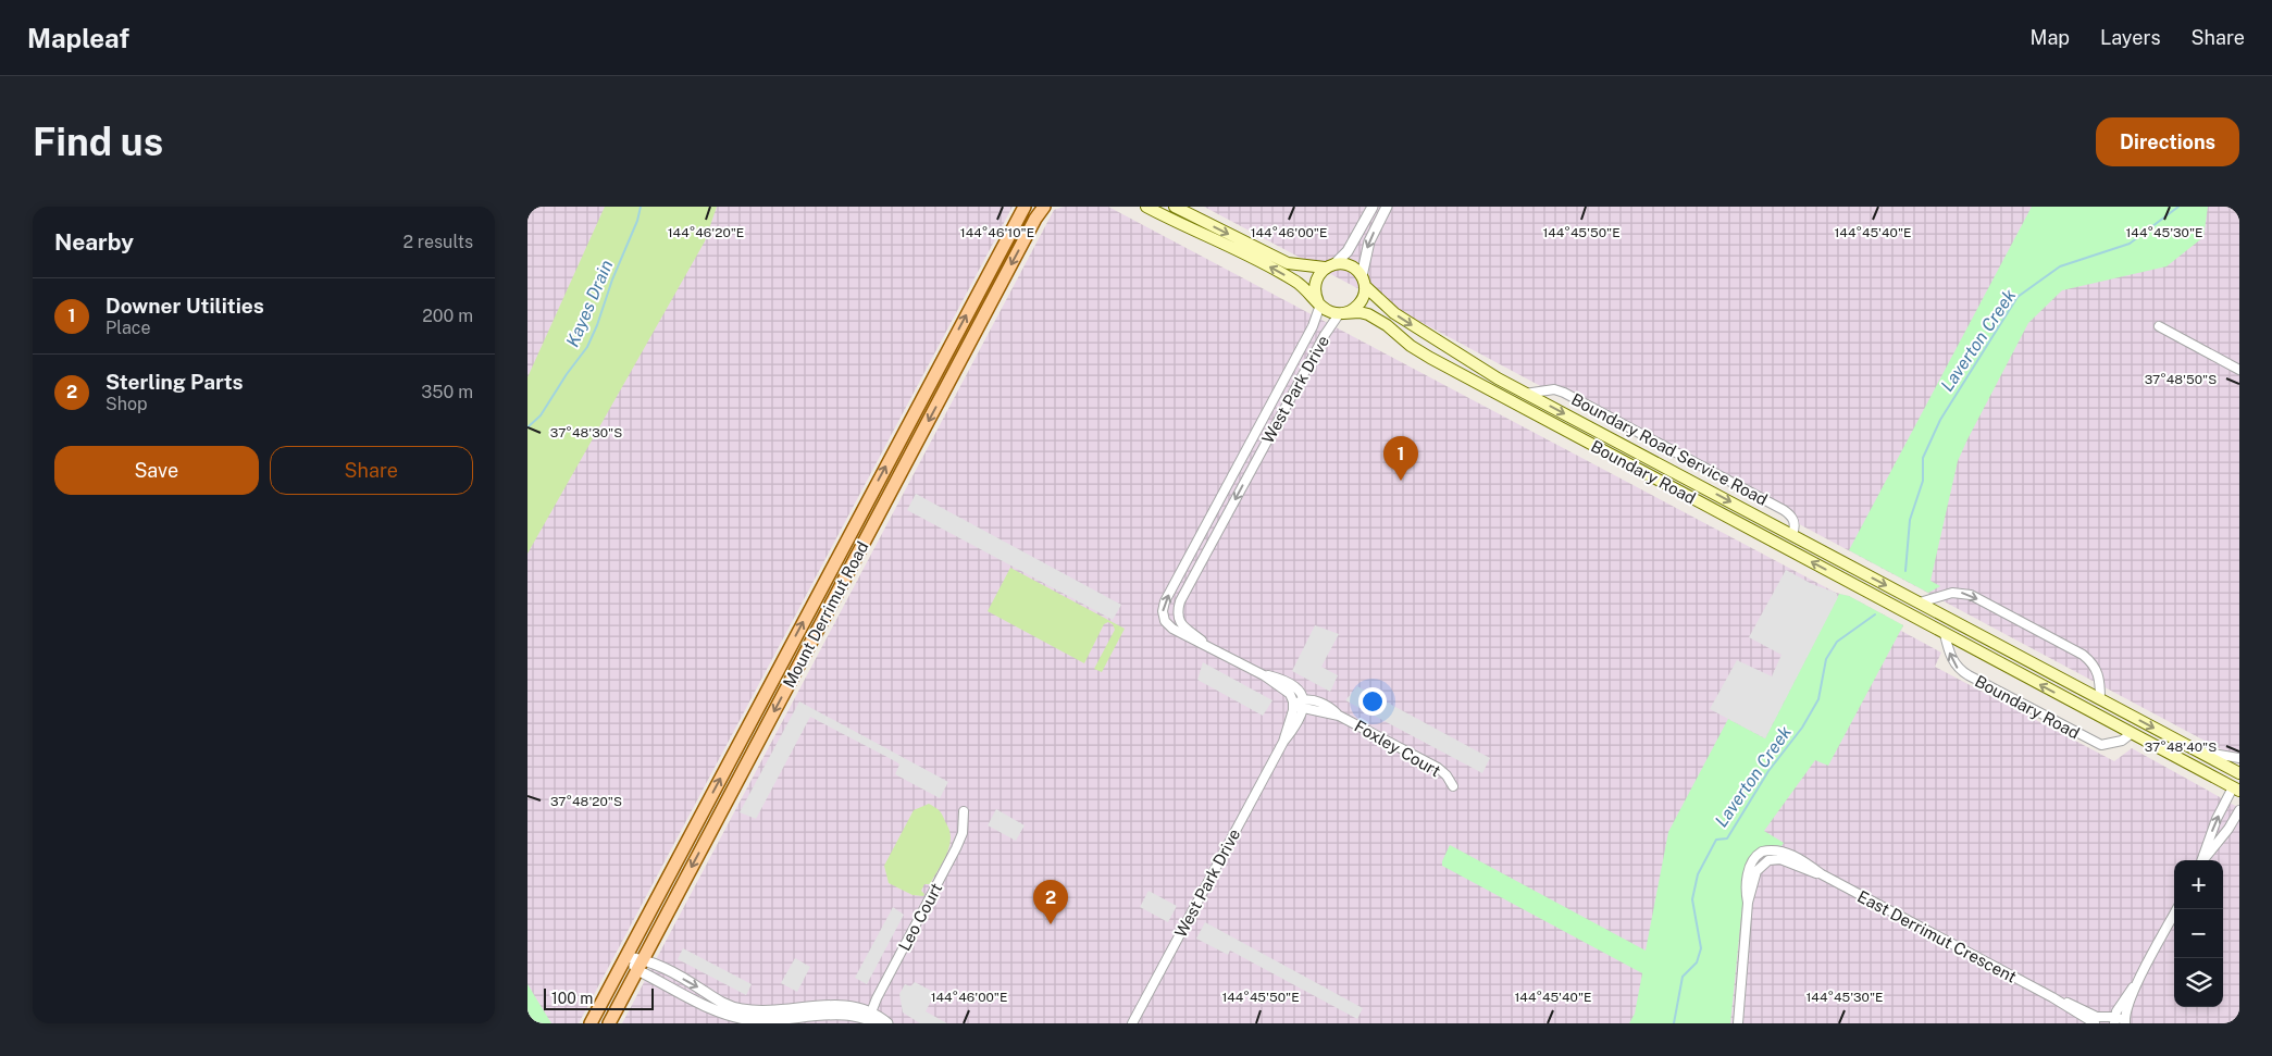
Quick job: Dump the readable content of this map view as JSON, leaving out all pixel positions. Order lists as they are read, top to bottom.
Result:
{
  "streets": {
    "main road": ["Boundary Road", "Mount Derrimut Road"],
    "street": [
      "West Park Drive",
      "Boundary Road Service Road",
      "Foxley Court",
      "Leo Court",
      "East Derrimut Crescent"
    ]
  },
  "crossings": [
    ["West Park Drive", "Boundary Road"],
    ["West Park Drive", "Foxley Court"],
    ["Boundary Road Service Road", "Boundary Road"]
  ],
  "water": ["Kayes Drain", "Laverton Creek"],
  "scale_bar": "100 m",
  "page": {
    "header": "Mapleaf",
    "nav": ["Map", "Layers", "Share"],
    "buttons": [
      "Directions",
      ["Save", "Share"]
    ],
    "title": "Find us",
    "heading": ["Nearby", "2 results"],
    "list": [
      {
        "mark": "1",
        "name": "Downer Utilities",
        "note": "Place",
        "value": "200 m"
      },
      {
        "mark": "2",
        "name": "Sterling Parts",
        "note": "Shop",
        "value": "350 m"
      }
    ],
    "pins": ["1", "2"],
    "map_buttons": ["+", "−"],
    "scale": "100 m"
  },
  "coordinates": [
    "144°46'20\"E",
    "144°46'10\"E",
    "144°46'00\"E",
    "144°45'50\"E",
    "144°45'40\"E",
    "144°45'30\"E",
    "37°48'50\"S",
    "37°48'30\"S",
    "37°48'40\"S",
    "37°48'20\"S"
  ]
}
